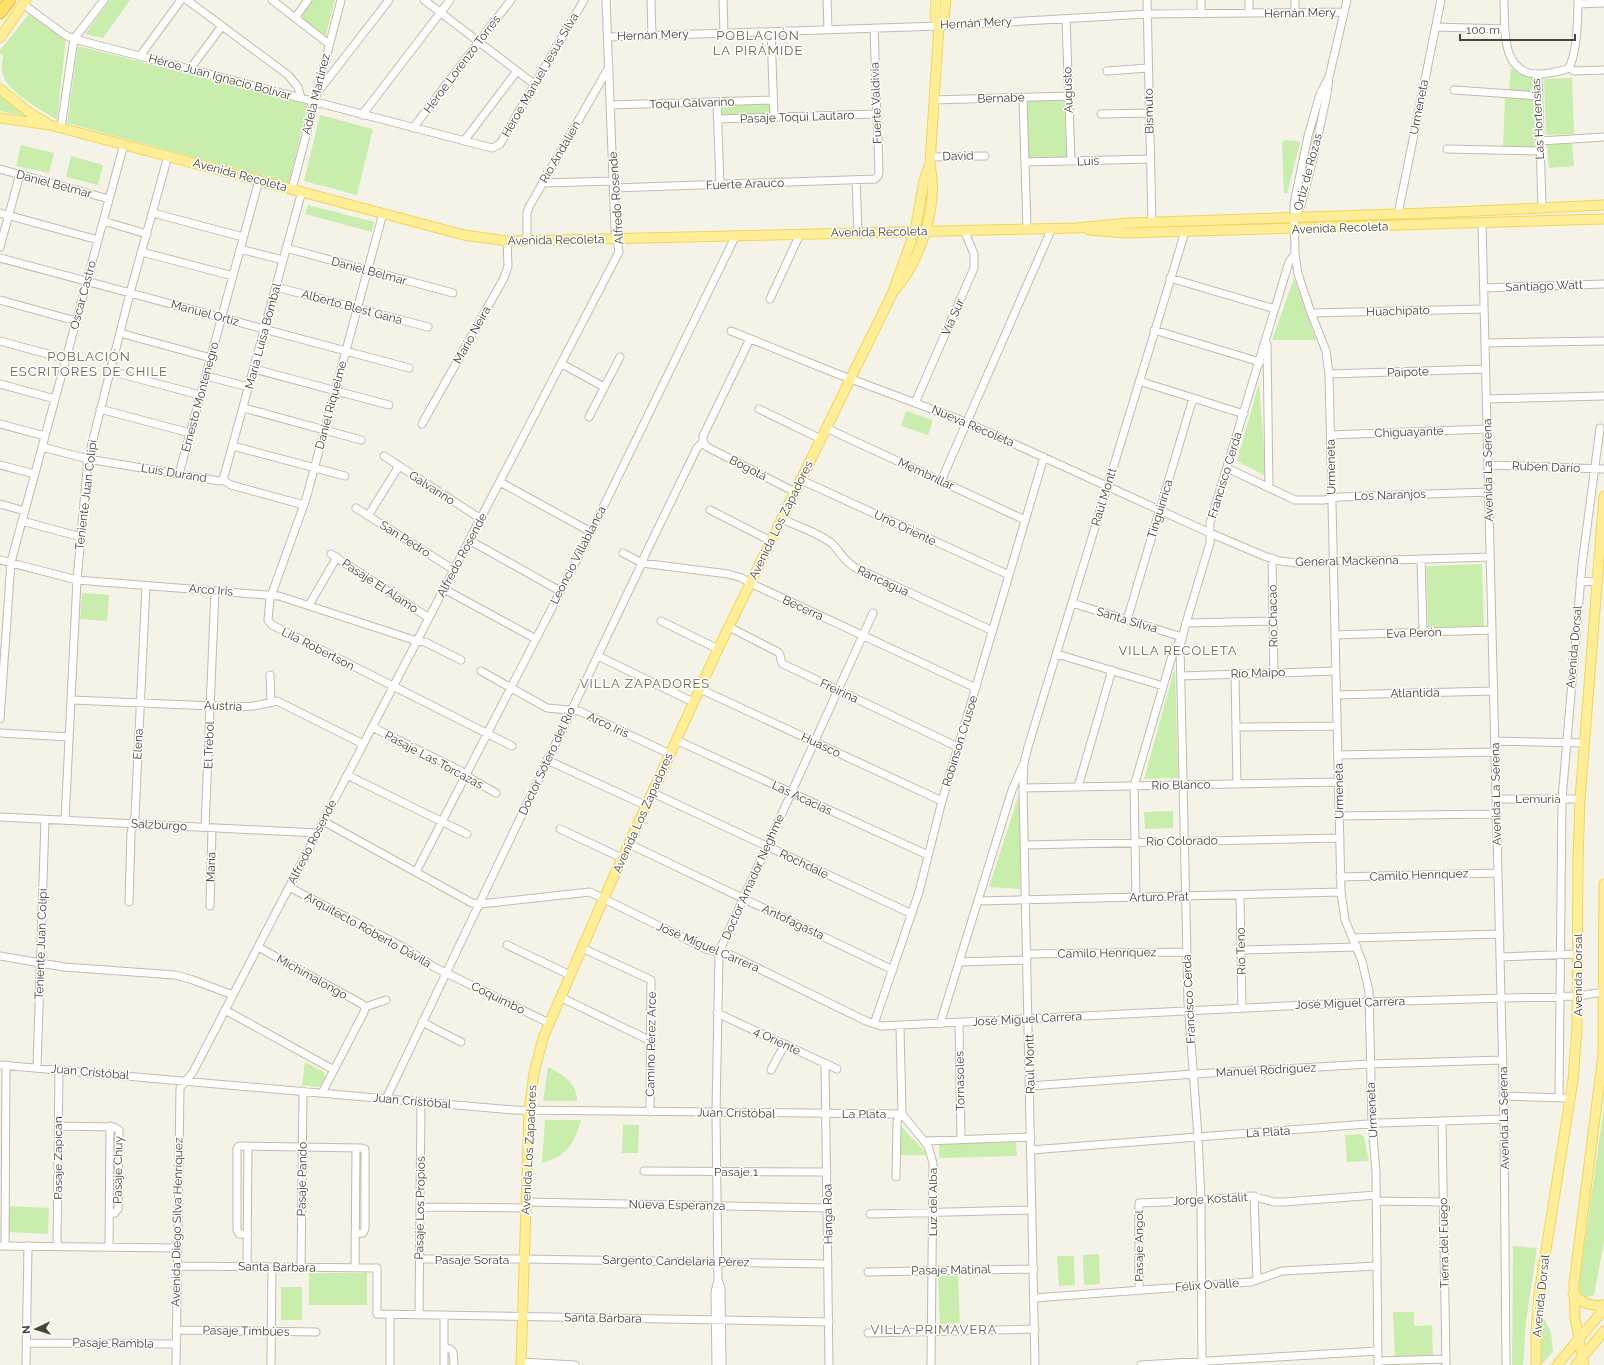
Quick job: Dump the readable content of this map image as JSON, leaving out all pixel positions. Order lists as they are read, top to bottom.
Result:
{
  "streets": {
    "main road": ["Avenida Recoleta", "Avenida Los Zapadores", "Avenida Dorsal"],
    "street": [
      "Hernán Mery",
      "Héroe Lorenzo Torres",
      "Héroe Manuel Jesús Silva",
      "Héroe Juan Ignacio Bolívar",
      "Augusto",
      "Adela Martínez",
      "Bernabé",
      "Toqui Galvarino",
      "Fuerte Valdivia",
      "Urmeneta",
      "Bismuto",
      "Pasaje Toqui Lautaro",
      "Las Hortensias",
      "Río Andalién",
      "David",
      "Luis",
      "Ortiz de Rozas",
      "Daniel Belmar",
      "Fuerte Arauco",
      "Alfredo Rosende",
      "Santiago Watt",
      "Óscar Castro",
      "Alberto Blest Gana",
      "Huachipato",
      "Manuel Ortiz",
      "Vía Sur",
      "Mario Neira",
      "María Luisa Bombal",
      "Paipote",
      "Ernesto Montenegro",
      "Daniel Riquelme",
      "Nueva Recoleta",
      "Chiguayante",
      "Rubén Darío",
      "Bogotá",
      "Avenida La Serena",
      "Luis Durand",
      "Membrillar",
      "Francisco Cerda",
      "Galvarino",
      "Teniente Juan Colipí",
      "Los Naranjos",
      "Raúl Montt",
      "Tinguiririca",
      "Uno Oriente",
      "San Pedro",
      "Leoncio Villablanca",
      "General Mackenna",
      "Rancagua",
      "Pasaje El Álamo",
      "Arco Iris",
      "Becerra",
      "Río Chacao",
      "Santa Silvia",
      "Eva Perón",
      "Lila Robertson",
      "Río Maipo",
      "Freirina",
      "Atlantida",
      "Austria",
      "Robinson Crusoe",
      "Elena",
      "El Trébol",
      "Huasco",
      "Pasaje Las Torcazas",
      "Doctor Sótero del Río",
      "Río Blanco",
      "Las Acacias",
      "Lemuria",
      "Salzburgo",
      "Río Colorado",
      "Rochdale",
      "María",
      "Camilo Henríquez",
      "Doctor Amador Neghme",
      "Arturo Prat",
      "Antofagasta",
      "Arquitecto Roberto Dávila",
      "José Miguel Carrera",
      "Río Teno",
      "Michimalongo",
      "Coquimbo",
      "4 Oriente",
      "Camino Pérez Arce",
      "Manuel Rodríguez",
      "Juan Cristóbal",
      "Tornasoles",
      "La Plata",
      "Pasaje Zapicán",
      "Pasaje Chuy",
      "Pasaje 1",
      "Pasaje Pando",
      "Jorge Kostalit",
      "Luz del Alba",
      "Nueva Esperanza",
      "Pasaje Los Propios",
      "Hanga Roa",
      "Avenida Diego Silva Henríquez",
      "Tierra del Fuego",
      "Pasaje Angol",
      "Pasaje Sorata",
      "Sargento Candelaria Pérez",
      "Santa Bárbara",
      "Pasaje Matinal",
      "Félix Ovalle",
      "Pasaje Timbúes",
      "Pasaje Rambla"
    ]
  },
  "crossings": [
    ["Hernán Mery", "Augusto"],
    ["Hernán Mery", "Fuerte Valdivia"],
    ["Hernán Mery", "Bismuto"],
    ["Hernán Mery", "Ortiz de Rozas"],
    ["Hernán Mery", "Alfredo Rosende"],
    ["Hernán Mery", "Avenida Los Zapadores"],
    ["Héroe Lorenzo Torres", "Héroe Juan Ignacio Bolívar"],
    ["Héroe Manuel Jesús Silva", "Héroe Juan Ignacio Bolívar"],
    ["Héroe Juan Ignacio Bolívar", "Adela Martínez"],
    ["Augusto", "Bernabé"],
    ["Augusto", "Luis"],
    ["Adela Martínez", "Avenida Recoleta"],
    ["Bernabé", "Avenida Los Zapadores"],
    ["Toqui Galvarino", "Alfredo Rosende"],
    ["Fuerte Valdivia", "Pasaje Toqui Lautaro"],
    ["Fuerte Valdivia", "Fuerte Arauco"],
    ["Urmeneta", "Ortiz de Rozas"],
    ["Urmeneta", "Avenida Recoleta"],
    ["Urmeneta", "Huachipato"],
    ["Urmeneta", "Paipote"],
    ["Urmeneta", "Chiguayante"],
    ["Urmeneta", "Francisco Cerda"],
    ["Urmeneta", "Los Naranjos"],
    ["Urmeneta", "General Mackenna"],
    ["Urmeneta", "Eva Perón"],
    ["Urmeneta", "Río Maipo"],
    ["Urmeneta", "Atlantida"],
    ["Urmeneta", "Río Blanco"],
    ["Urmeneta", "Río Colorado"],
    ["Urmeneta", "Camilo Henríquez"],
    ["Urmeneta", "Arturo Prat"],
    ["Urmeneta", "José Miguel Carrera"],
    ["Urmeneta", "Manuel Rodríguez"],
    ["Urmeneta", "La Plata"],
    ["Urmeneta", "Jorge Kostalit"],
    ["Urmeneta", "Félix Ovalle"],
    ["Bismuto", "Luis"],
    ["Bismuto", "Avenida Recoleta"],
    ["Las Hortensias", "Avenida Recoleta"],
    ["Río Andalién", "Avenida Recoleta"],
    ["Río Andalién", "Fuerte Arauco"],
    ["Río Andalién", "Alfredo Rosende"],
    ["David", "Avenida Los Zapadores"],
    ["Ortiz de Rozas", "Avenida Recoleta"],
    ["Avenida Recoleta", "Alfredo Rosende"],
    ["Avenida Recoleta", "Óscar Castro"],
    ["Avenida Recoleta", "Vía Sur"],
    ["Avenida Recoleta", "Mario Neira"],
    ["Avenida Recoleta", "María Luisa Bombal"],
    ["Avenida Recoleta", "Ernesto Montenegro"],
    ["Avenida Recoleta", "Daniel Riquelme"],
    ["Avenida Recoleta", "Avenida La Serena"],
    ["Avenida Recoleta", "Teniente Juan Colipí"],
    ["Avenida Recoleta", "Raúl Montt"],
    ["Avenida Recoleta", "Avenida Los Zapadores"],
    ["Avenida Recoleta", "Leoncio Villablanca"],
    ["Daniel Belmar", "Óscar Castro"],
    ["Daniel Belmar", "María Luisa Bombal"],
    ["Daniel Belmar", "Daniel Riquelme"],
    ["Fuerte Arauco", "Alfredo Rosende"],
    ["Alfredo Rosende", "Galvarino"],
    ["Alfredo Rosende", "San Pedro"],
    ["Alfredo Rosende", "Pasaje El Álamo"],
    ["Alfredo Rosende", "Arco Iris"],
    ["Alfredo Rosende", "Lila Robertson"],
    ["Alfredo Rosende", "Austria"],
    ["Alfredo Rosende", "Pasaje Las Torcazas"],
    ["Alfredo Rosende", "Salzburgo"],
    ["Alfredo Rosende", "Arquitecto Roberto Dávila"],
    ["Alfredo Rosende", "Michimalongo"],
    ["Alfredo Rosende", "Juan Cristóbal"],
    ["Alfredo Rosende", "Avenida Diego Silva Henríquez"],
    ["Santiago Watt", "Avenida La Serena"],
    ["Óscar Castro", "Manuel Ortiz"],
    ["Óscar Castro", "Luis Durand"],
    ["Óscar Castro", "Arco Iris"],
    ["Alberto Blest Gana", "María Luisa Bombal"],
    ["Alberto Blest Gana", "Daniel Riquelme"],
    ["Huachipato", "Avenida La Serena"],
    ["Manuel Ortiz", "María Luisa Bombal"],
    ["Manuel Ortiz", "Ernesto Montenegro"],
    ["Manuel Ortiz", "Daniel Riquelme"],
    ["Manuel Ortiz", "Teniente Juan Colipí"],
    ["Vía Sur", "Nueva Recoleta"],
    ["María Luisa Bombal", "Luis Durand"],
    ["Paipote", "Avenida La Serena"],
    ["Ernesto Montenegro", "Luis Durand"],
    ["Daniel Riquelme", "Luis Durand"],
    ["Daniel Riquelme", "Arco Iris"],
    ["Daniel Riquelme", "Lila Robertson"],
    ["Nueva Recoleta", "Francisco Cerda"],
    ["Nueva Recoleta", "Raúl Montt"],
    ["Nueva Recoleta", "Tinguiririca"],
    ["Nueva Recoleta", "Avenida Los Zapadores"],
    ["Nueva Recoleta", "General Mackenna"],
    ["Nueva Recoleta", "Robinson Crusoe"],
    ["Nueva Recoleta", "Doctor Sótero del Río"],
    ["Chiguayante", "Avenida La Serena"],
    ["Rubén Darío", "Avenida La Serena"],
    ["Rubén Darío", "Avenida Dorsal"],
    ["Bogotá", "Avenida Los Zapadores"],
    ["Bogotá", "Doctor Sótero del Río"],
    ["Avenida La Serena", "Los Naranjos"],
    ["Avenida La Serena", "General Mackenna"],
    ["Avenida La Serena", "Eva Perón"],
    ["Avenida La Serena", "Atlantida"],
    ["Avenida La Serena", "Lemuria"],
    ["Avenida La Serena", "Camilo Henríquez"],
    ["Avenida La Serena", "José Miguel Carrera"],
    ["Avenida La Serena", "Manuel Rodríguez"],
    ["Avenida La Serena", "La Plata"],
    ["Luis Durand", "Teniente Juan Colipí"],
    ["Membrillar", "Avenida Los Zapadores"],
    ["Membrillar", "Robinson Crusoe"],
    ["Francisco Cerda", "Los Naranjos"],
    ["Francisco Cerda", "General Mackenna"],
    ["Francisco Cerda", "Santa Silvia"],
    ["Francisco Cerda", "Río Maipo"],
    ["Francisco Cerda", "Río Blanco"],
    ["Francisco Cerda", "Río Colorado"],
    ["Francisco Cerda", "Camilo Henríquez"],
    ["Francisco Cerda", "Arturo Prat"],
    ["Francisco Cerda", "José Miguel Carrera"],
    ["Francisco Cerda", "Manuel Rodríguez"],
    ["Francisco Cerda", "La Plata"],
    ["Francisco Cerda", "Jorge Kostalit"],
    ["Francisco Cerda", "Félix Ovalle"],
    ["Teniente Juan Colipí", "Arco Iris"],
    ["Teniente Juan Colipí", "Austria"],
    ["Teniente Juan Colipí", "Salzburgo"],
    ["Teniente Juan Colipí", "Juan Cristóbal"],
    ["Raúl Montt", "Santa Silvia"],
    ["Raúl Montt", "Río Blanco"],
    ["Raúl Montt", "Río Colorado"],
    ["Raúl Montt", "Camilo Henríquez"],
    ["Raúl Montt", "Arturo Prat"],
    ["Raúl Montt", "José Miguel Carrera"],
    ["Raúl Montt", "Manuel Rodríguez"],
    ["Raúl Montt", "La Plata"],
    ["Raúl Montt", "Pasaje Matinal"],
    ["Raúl Montt", "Félix Ovalle"],
    ["Tinguiririca", "Santa Silvia"],
    ["Avenida Los Zapadores", "Uno Oriente"],
    ["Avenida Los Zapadores", "Rancagua"],
    ["Avenida Los Zapadores", "Arco Iris"],
    ["Avenida Los Zapadores", "Becerra"],
    ["Avenida Los Zapadores", "Freirina"],
    ["Avenida Los Zapadores", "Huasco"],
    ["Avenida Los Zapadores", "Las Acacias"],
    ["Avenida Los Zapadores", "Rochdale"],
    ["Avenida Los Zapadores", "Antofagasta"],
    ["Avenida Los Zapadores", "José Miguel Carrera"],
    ["Avenida Los Zapadores", "Coquimbo"],
    ["Avenida Los Zapadores", "Camino Pérez Arce"],
    ["Avenida Los Zapadores", "Juan Cristóbal"],
    ["Avenida Los Zapadores", "Nueva Esperanza"],
    ["Avenida Los Zapadores", "Pasaje Sorata"],
    ["Avenida Los Zapadores", "Sargento Candelaria Pérez"],
    ["Avenida Los Zapadores", "Santa Bárbara"],
    ["Uno Oriente", "Robinson Crusoe"],
    ["Leoncio Villablanca", "Arco Iris"],
    ["Leoncio Villablanca", "Lila Robertson"],
    ["Leoncio Villablanca", "Pasaje Las Torcazas"],
    ["General Mackenna", "Río Chacao"],
    ["Rancagua", "Robinson Crusoe"],
    ["Pasaje El Álamo", "Arco Iris"],
    ["Arco Iris", "Lila Robertson"],
    ["Arco Iris", "Elena"],
    ["Arco Iris", "El Trébol"],
    ["Arco Iris", "Doctor Sótero del Río"],
    ["Becerra", "Robinson Crusoe"],
    ["Becerra", "Doctor Sótero del Río"],
    ["Becerra", "Doctor Amador Neghme"],
    ["Río Chacao", "Río Maipo"],
    ["Avenida Dorsal", "Lemuria"],
    ["Avenida Dorsal", "José Miguel Carrera"],
    ["Freirina", "Robinson Crusoe"],
    ["Freirina", "Doctor Amador Neghme"],
    ["Austria", "Elena"],
    ["Austria", "El Trébol"],
    ["Robinson Crusoe", "Huasco"],
    ["Robinson Crusoe", "Las Acacias"],
    ["Robinson Crusoe", "Rochdale"],
    ["Robinson Crusoe", "Antofagasta"],
    ["Robinson Crusoe", "José Miguel Carrera"],
    ["Elena", "Salzburgo"],
    ["El Trébol", "Salzburgo"],
    ["El Trébol", "María"],
    ["Huasco", "Doctor Amador Neghme"],
    ["Doctor Sótero del Río", "Arquitecto Roberto Dávila"],
    ["Doctor Sótero del Río", "José Miguel Carrera"],
    ["Doctor Sótero del Río", "Coquimbo"],
    ["Doctor Sótero del Río", "Juan Cristóbal"],
    ["Las Acacias", "Doctor Amador Neghme"],
    ["Salzburgo", "María"],
    ["Rochdale", "Doctor Amador Neghme"],
    ["Doctor Amador Neghme", "Antofagasta"],
    ["Doctor Amador Neghme", "José Miguel Carrera"],
    ["Doctor Amador Neghme", "4 Oriente"],
    ["Doctor Amador Neghme", "Juan Cristóbal"],
    ["Doctor Amador Neghme", "Pasaje 1"],
    ["Doctor Amador Neghme", "Nueva Esperanza"],
    ["Doctor Amador Neghme", "Sargento Candelaria Pérez"],
    ["Doctor Amador Neghme", "Santa Bárbara"],
    ["Arturo Prat", "Río Teno"],
    ["Arquitecto Roberto Dávila", "Coquimbo"],
    ["José Miguel Carrera", "Río Teno"],
    ["José Miguel Carrera", "Tornasoles"],
    ["4 Oriente", "Hanga Roa"],
    ["Camino Pérez Arce", "Juan Cristóbal"],
    ["Juan Cristóbal", "La Plata"],
    ["Juan Cristóbal", "Pasaje Zapicán"],
    ["Juan Cristóbal", "Pasaje Pando"],
    ["Juan Cristóbal", "Pasaje Los Propios"],
    ["Juan Cristóbal", "Hanga Roa"],
    ["Juan Cristóbal", "Avenida Diego Silva Henríquez"],
    ["La Plata", "Luz del Alba"],
    ["La Plata", "Hanga Roa"],
    ["La Plata", "Tierra del Fuego"],
    ["Pasaje Zapicán", "Pasaje Chuy"],
    ["Pasaje 1", "Hanga Roa"],
    ["Pasaje Pando", "Santa Bárbara"],
    ["Jorge Kostalit", "Tierra del Fuego"],
    ["Jorge Kostalit", "Pasaje Angol"],
    ["Luz del Alba", "Pasaje Matinal"],
    ["Nueva Esperanza", "Pasaje Los Propios"],
    ["Nueva Esperanza", "Hanga Roa"],
    ["Pasaje Los Propios", "Pasaje Sorata"],
    ["Pasaje Los Propios", "Santa Bárbara"],
    ["Hanga Roa", "Sargento Candelaria Pérez"],
    ["Hanga Roa", "Santa Bárbara"],
    ["Avenida Diego Silva Henríquez", "Santa Bárbara"],
    ["Avenida Diego Silva Henríquez", "Pasaje Timbúes"],
    ["Avenida Diego Silva Henríquez", "Pasaje Rambla"],
    ["Pasaje Angol", "Félix Ovalle"],
    ["Pasaje Sorata", "Sargento Candelaria Pérez"]
  ],
  "districts": [
    "POBLACIÓN LA PIRÁMIDE",
    "POBLACIÓN ESCRITORES DE CHILE",
    "VILLA RECOLETA",
    "VILLA ZAPADORES",
    "VILLA PRIMAVERA"
  ],
  "scale_bar": "100 m",
  "north": "left"
}
